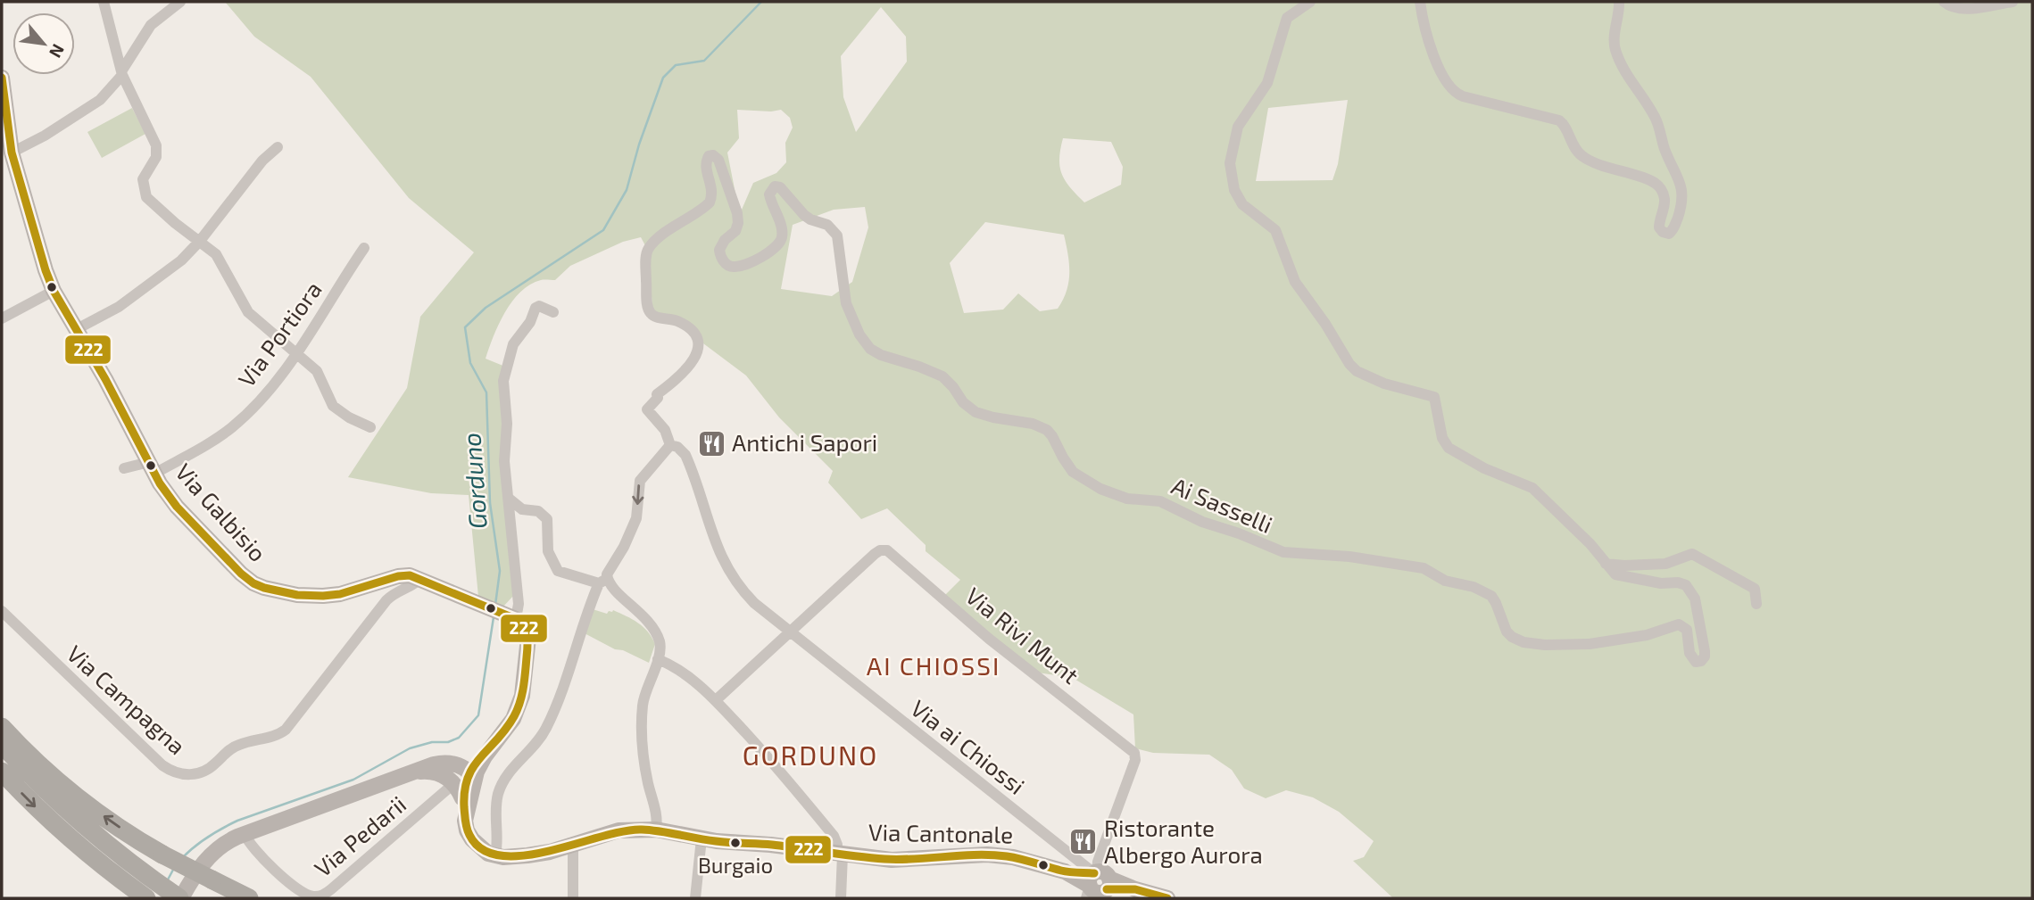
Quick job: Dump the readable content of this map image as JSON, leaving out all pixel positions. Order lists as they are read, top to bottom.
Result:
{
  "streets": {
    "main road": ["Via Galbisio", "Via Cantonale"],
    "street": [
      "Via Portiora",
      "Ai Sasselli",
      "Via Rivi Munt",
      "Via Campagna",
      "Via ai Chiossi",
      "Via Pedarii"
    ]
  },
  "crossings": [
    ["Via Portiora", "Via Galbisio"],
    ["Ai Sasselli", "Via ai Chiossi"],
    ["Via Galbisio", "Via Campagna"],
    ["Via Rivi Munt", "Via ai Chiossi"],
    ["Via Rivi Munt", "Via Cantonale"],
    ["Via ai Chiossi", "Via Cantonale"]
  ],
  "districts": ["AI CHIOSSI", "GORDUNO"],
  "water": ["Gorduno"],
  "places": {
    "restaurant": ["Antichi Sapori", "Ristorante Albergo Aurora"],
    "other": ["Burgaio"]
  },
  "lines": ["transit line 222"],
  "north": "bottom right"
}
